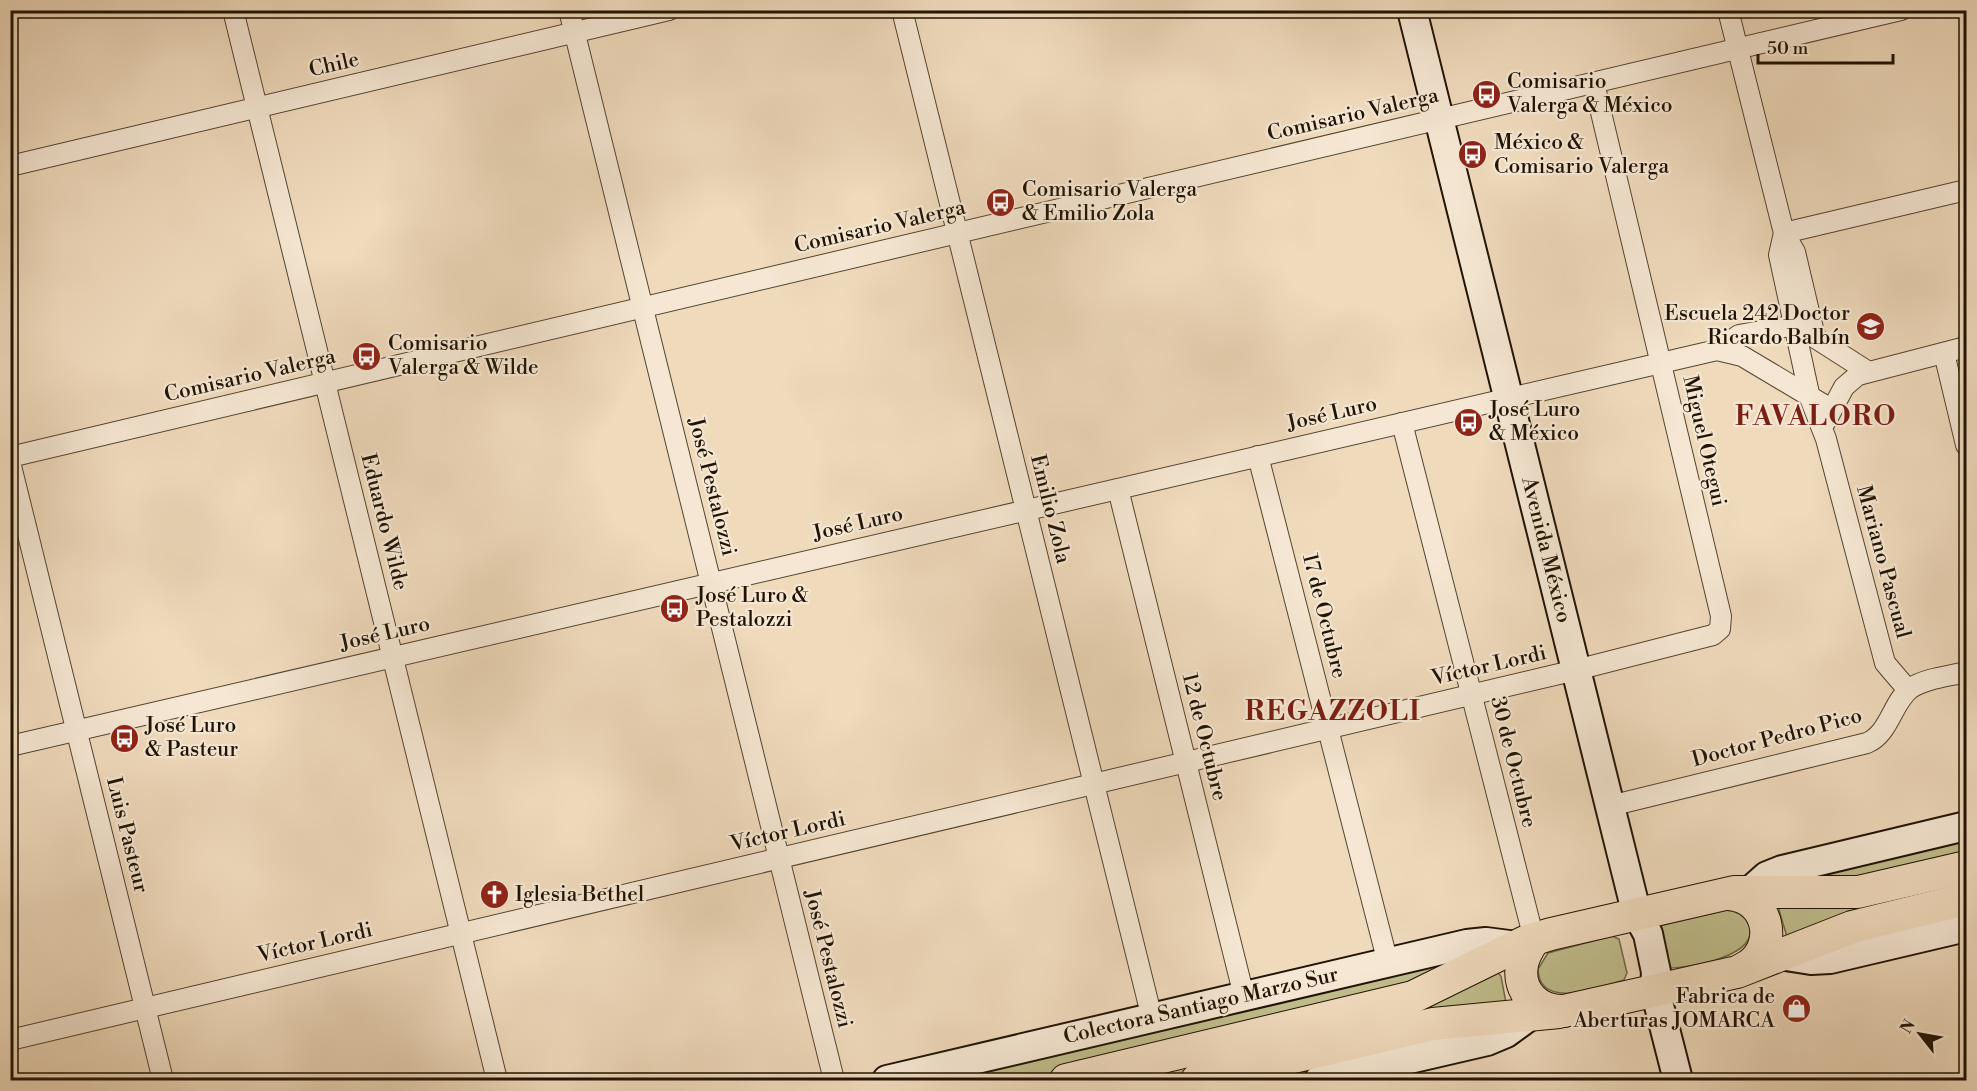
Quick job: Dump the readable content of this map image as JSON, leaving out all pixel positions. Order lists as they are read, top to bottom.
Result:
{
  "streets": {
    "street": [
      "Chile",
      "Comisario Valerga",
      "José Luro",
      "Miguel Otegui",
      "José Pestalozzi",
      "Emilio Zola",
      "Eduardo Wilde",
      "Avenida México",
      "Mariano Pascual",
      "17 de Octubre",
      "Víctor Lordi",
      "12 de Octubre",
      "Doctor Pedro Pico",
      "30 de Octubre",
      "Luis Pasteur",
      "Colectora Santiago Marzo Sur"
    ]
  },
  "crossings": [
    ["Chile", "José Pestalozzi"],
    ["Chile", "Eduardo Wilde"],
    ["Comisario Valerga", "Miguel Otegui"],
    ["Comisario Valerga", "José Pestalozzi"],
    ["Comisario Valerga", "Emilio Zola"],
    ["Comisario Valerga", "Eduardo Wilde"],
    ["Comisario Valerga", "Avenida México"],
    ["Comisario Valerga", "Mariano Pascual"],
    ["Comisario Valerga", "Luis Pasteur"],
    ["José Luro", "Miguel Otegui"],
    ["José Luro", "José Pestalozzi"],
    ["José Luro", "Emilio Zola"],
    ["José Luro", "Eduardo Wilde"],
    ["José Luro", "Avenida México"],
    ["José Luro", "Mariano Pascual"],
    ["José Luro", "17 de Octubre"],
    ["José Luro", "12 de Octubre"],
    ["José Luro", "30 de Octubre"],
    ["José Luro", "Luis Pasteur"],
    ["Miguel Otegui", "Avenida México"],
    ["Miguel Otegui", "Víctor Lordi"],
    ["José Pestalozzi", "Víctor Lordi"],
    ["Emilio Zola", "Víctor Lordi"],
    ["Emilio Zola", "Colectora Santiago Marzo Sur"],
    ["Eduardo Wilde", "Víctor Lordi"],
    ["Avenida México", "Víctor Lordi"],
    ["Avenida México", "Doctor Pedro Pico"],
    ["Mariano Pascual", "Doctor Pedro Pico"],
    ["17 de Octubre", "Víctor Lordi"],
    ["17 de Octubre", "Colectora Santiago Marzo Sur"],
    ["Víctor Lordi", "12 de Octubre"],
    ["Víctor Lordi", "30 de Octubre"],
    ["Víctor Lordi", "Luis Pasteur"],
    ["12 de Octubre", "Colectora Santiago Marzo Sur"],
    ["30 de Octubre", "Colectora Santiago Marzo Sur"]
  ],
  "districts": ["FAVALORO", "REGAZZOLI"],
  "places": {
    "bus stop": [
      "Comisario Valerga & México",
      "México & Comisario Valerga",
      "Comisario Valerga & Emilio Zola",
      "Comisario Valerga & Wilde",
      "José Luro & México",
      "José Luro & Pestalozzi",
      "José Luro & Pasteur"
    ],
    "school or university": ["Escuela 242 Doctor Ricardo Balbín"],
    "church": ["Iglesia Bethel"],
    "shop": ["Fabrica de Aberturas JOMARCA"]
  },
  "scale_bar": "50 m",
  "north": "top left"
}
